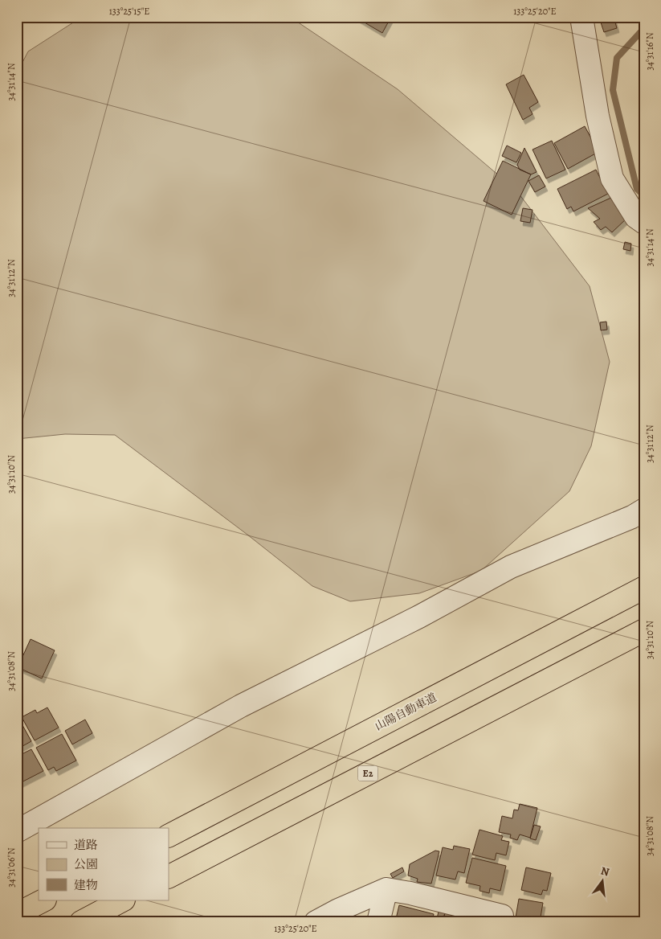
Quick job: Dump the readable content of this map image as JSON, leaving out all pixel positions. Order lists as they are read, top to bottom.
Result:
{
  "streets": {
    "highway": ["山陽自動車道", "E2"]
  },
  "legend": ["道路", "公園", "建物"],
  "north": "top",
  "coordinates": [
    "133°25'15\"E",
    "133°25'20\"E",
    "34°31'16\"N",
    "34°31'14\"N",
    "34°31'12\"N",
    "34°31'10\"N",
    "34°31'08\"N",
    "34°31'06\"N"
  ]
}
